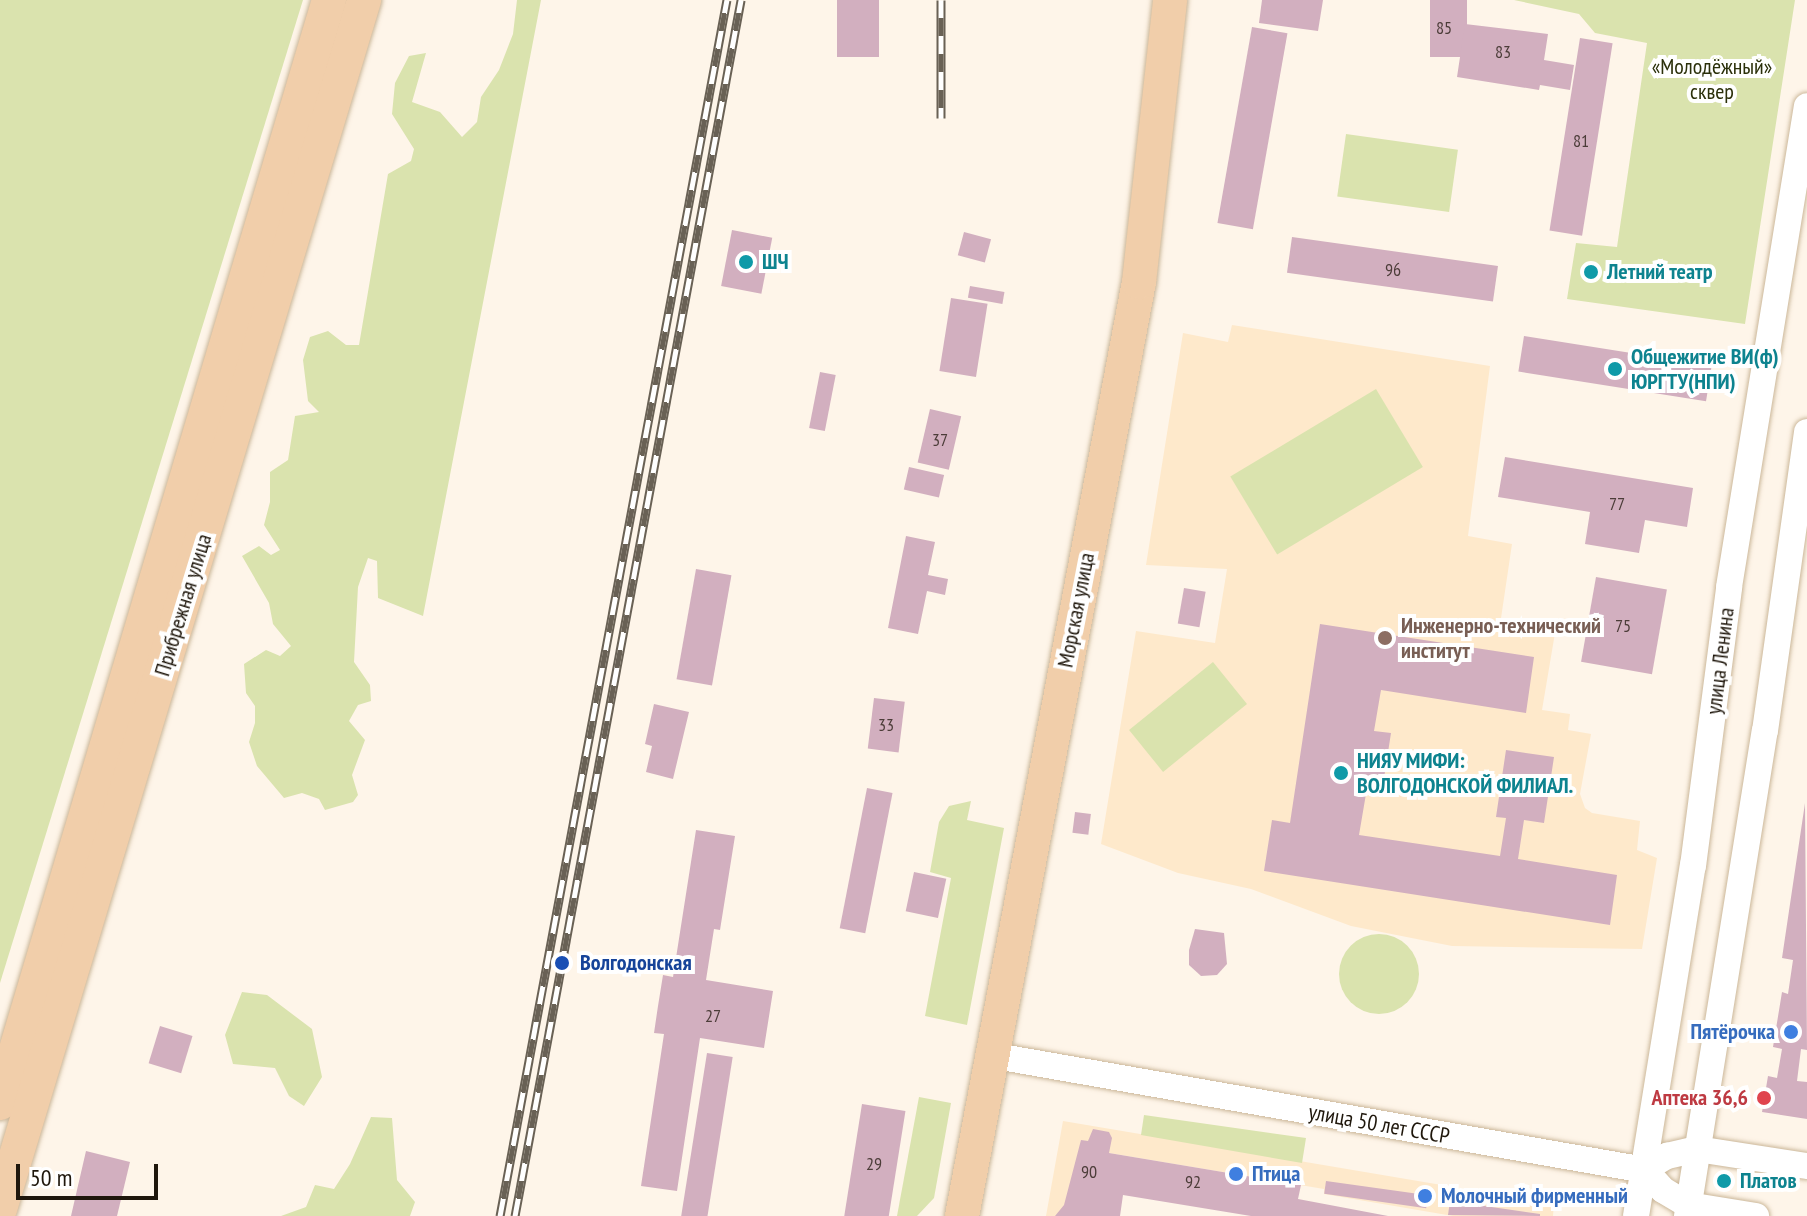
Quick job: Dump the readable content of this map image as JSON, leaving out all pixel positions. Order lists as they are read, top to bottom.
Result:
{
  "streets": {
    "main road": ["Прибрежная улица", "Морская улица"],
    "street": ["улица Ленина", "улица 50 лет СССР"]
  },
  "crossings": [
    ["Морская улица", "улица 50 лет СССР"],
    ["улица Ленина", "улица 50 лет СССР"]
  ],
  "parks": ["«Молодёжный» сквер"],
  "places": [
    "ШЧ",
    "Летний театр",
    "Общежитие ВИ(ф) ЮРГТУ(НПИ)",
    "Инженерно-технический институт",
    "НИЯУ МИФИ: ВОЛГОДОНСКОЙ ФИЛИАЛ.",
    "Волгодонская",
    "Пятёрочка",
    "Аптека 36,6",
    "Птица",
    "Платов",
    "Молочный фирменный"
  ],
  "house_numbers": [
    "85",
    "83",
    "81",
    "96",
    "37",
    "77",
    "75",
    "33",
    "27",
    "29",
    "90",
    "92"
  ],
  "scale_bar": "50 m"
}
